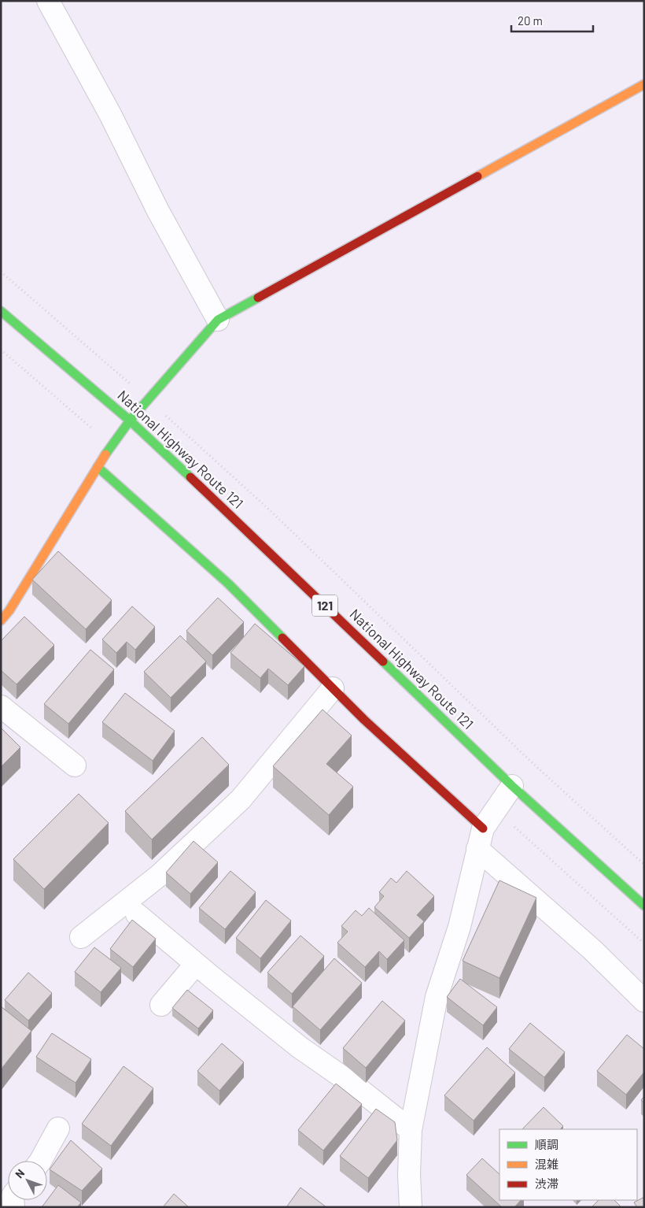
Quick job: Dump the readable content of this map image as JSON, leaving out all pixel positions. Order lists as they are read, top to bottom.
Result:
{
  "streets": {
    "main road": ["National Highway Route 121", "121"]
  },
  "legend": ["順調", "混雑", "渋滞"],
  "scale_bar": "20 m",
  "north": "top left"
}
